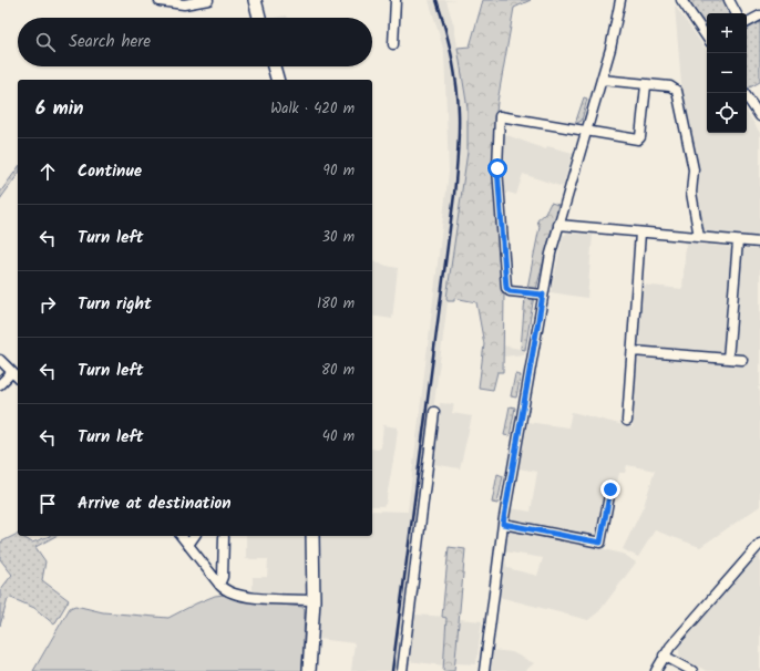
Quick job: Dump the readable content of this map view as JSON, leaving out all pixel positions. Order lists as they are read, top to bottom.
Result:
{
  "page": {
    "map_buttons": ["+", "−"],
    "search": "Search here",
    "heading": ["6 min", "Walk · 420 m"],
    "list": [
      ["Continue", "90 m"],
      ["Turn left", "30 m"],
      ["Turn right", "180 m"],
      ["Turn left", "80 m"],
      ["Turn left", "40 m"],
      "Arrive at destination"
    ]
  }
}
